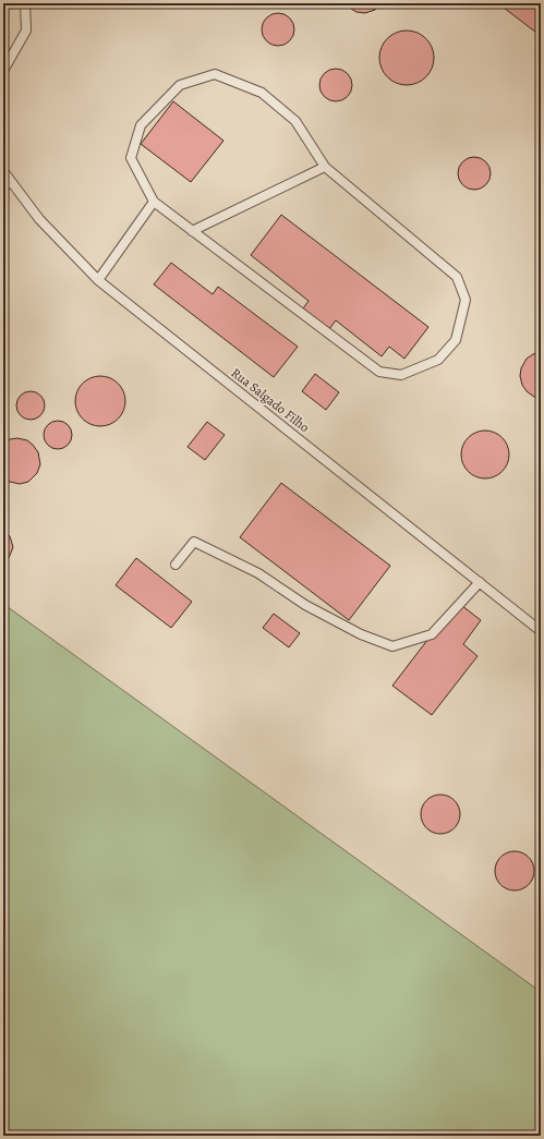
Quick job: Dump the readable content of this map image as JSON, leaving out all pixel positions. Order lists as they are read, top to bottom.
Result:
{
  "streets": {
    "lane": ["Rua Salgado Filho"]
  }
}
